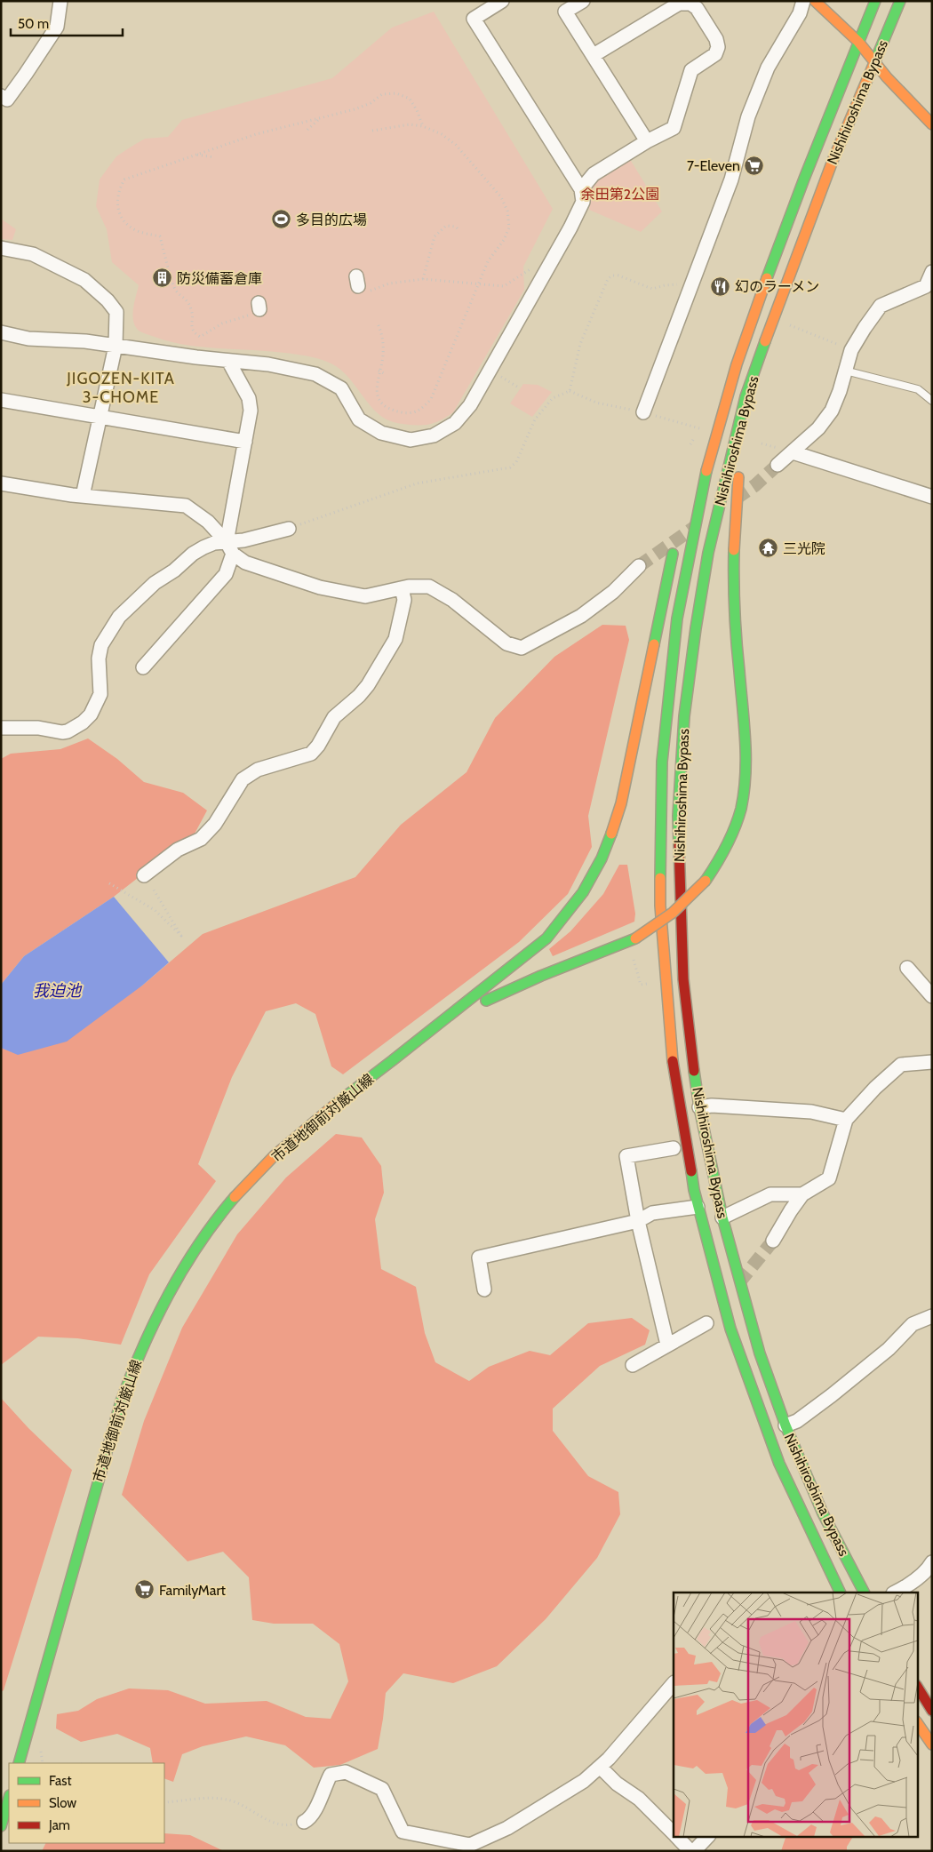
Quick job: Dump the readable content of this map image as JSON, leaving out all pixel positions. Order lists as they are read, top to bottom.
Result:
{
  "streets": {
    "main road": ["Nishihiroshima Bypass", "市道地御前対厳山線"]
  },
  "districts": ["JIGOZEN-KITA 3-CHOME"],
  "water": ["我迫池"],
  "parks": ["余田第2公園"],
  "places": {
    "supermarket": ["7-Eleven", "FamilyMart"],
    "sports": ["多目的広場"],
    "building": ["防災備蓄倉庫"],
    "restaurant": ["幻のラーメン"],
    "temple": ["三光院"]
  },
  "legend": ["Fast", "Slow", "Jam"],
  "scale_bar": "50 m"
}
